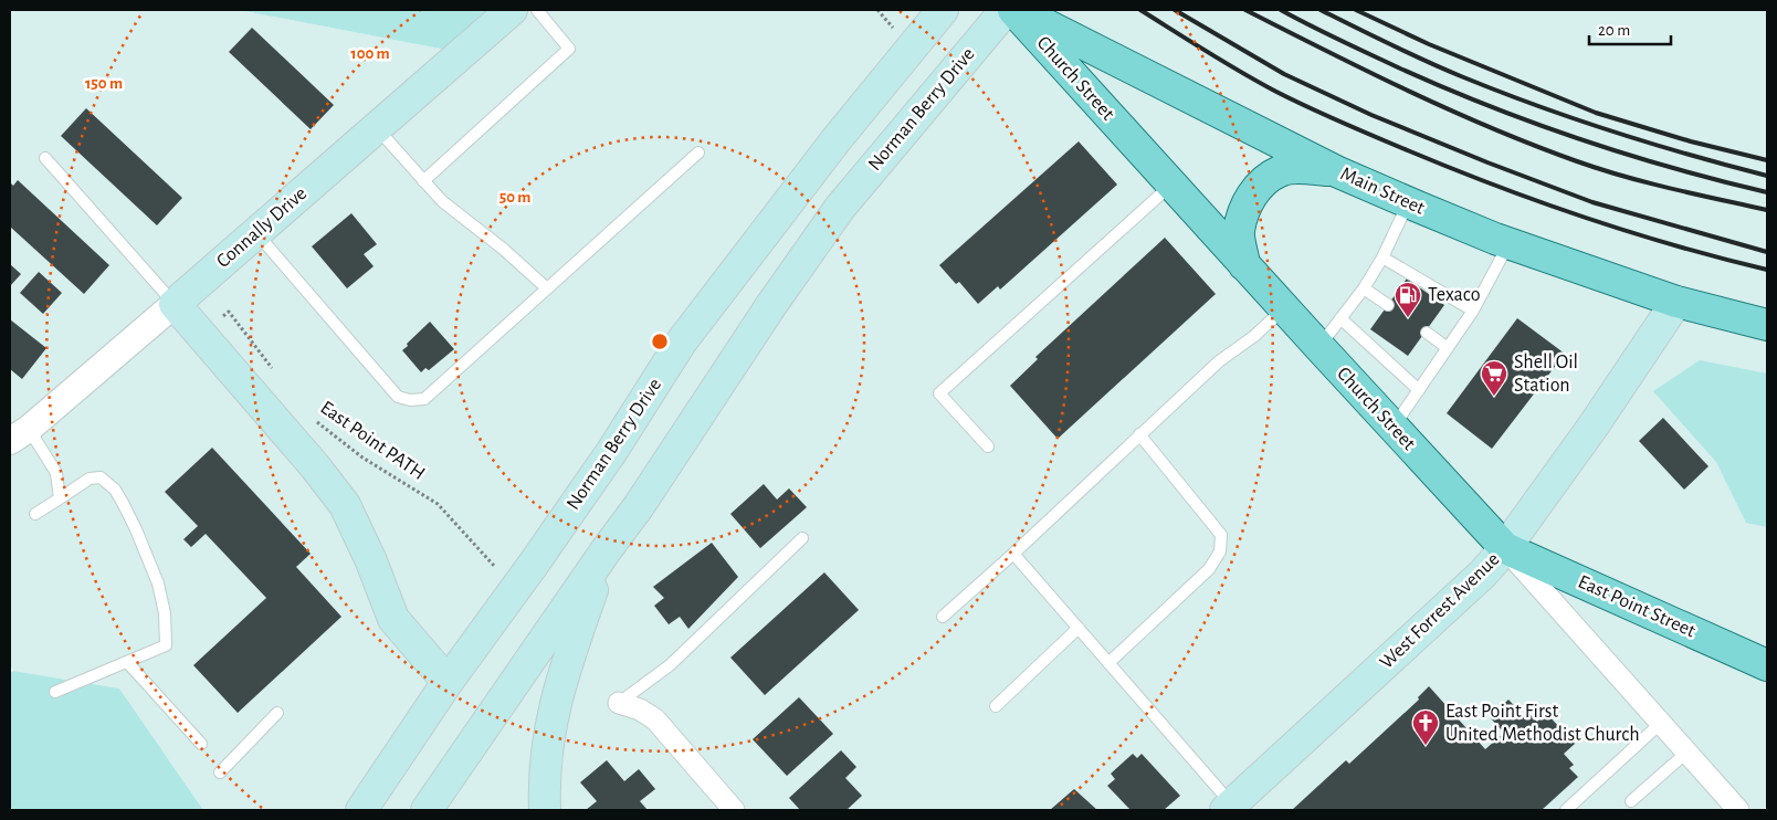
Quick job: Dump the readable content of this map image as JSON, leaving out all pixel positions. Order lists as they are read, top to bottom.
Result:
{
  "streets": {
    "main road": [
      "Church Street",
      "Norman Berry Drive",
      "Main Street",
      "Connally Drive",
      "East Point Street",
      "West Forrest Avenue"
    ],
    "path": ["East Point PATH"]
  },
  "crossings": [
    ["Church Street", "Main Street"],
    ["Church Street", "East Point Street"],
    ["Church Street", "West Forrest Avenue"],
    ["Main Street", "West Forrest Avenue"],
    ["East Point Street", "West Forrest Avenue"]
  ],
  "places": {
    "fuel station": ["Texaco"],
    "supermarket": ["Shell Oil Station"],
    "church": ["East Point First United Methodist Church"]
  },
  "scale_bar": "20 m",
  "rings": ["100 m", "150 m", "50 m"]
}
